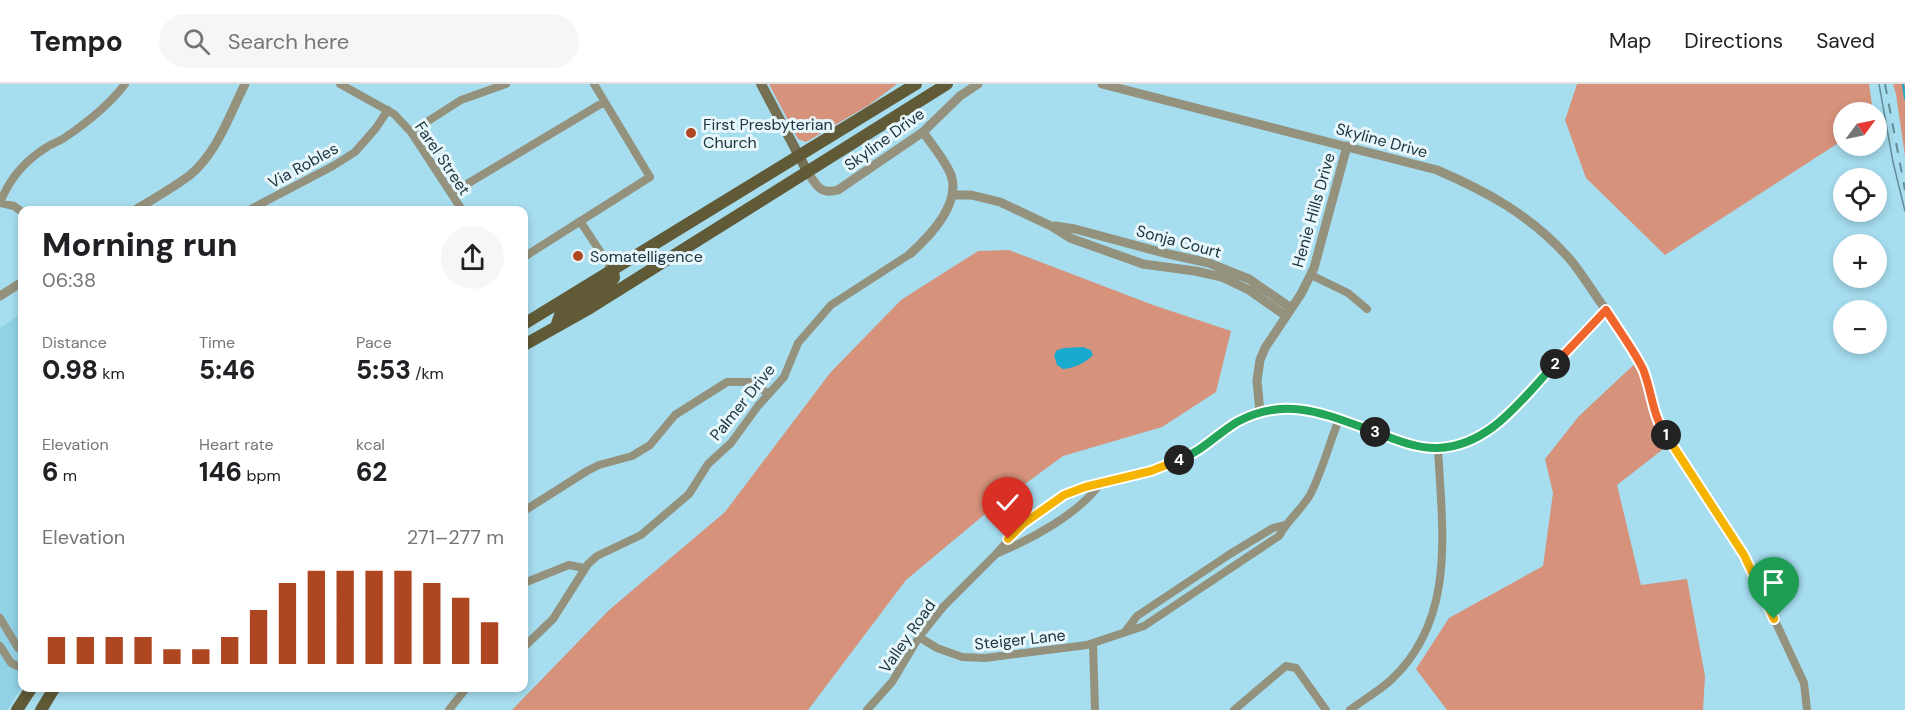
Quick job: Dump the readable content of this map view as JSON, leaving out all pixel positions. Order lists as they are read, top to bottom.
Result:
{
  "streets": {
    "street": [
      "Skyline Drive",
      "Farel Street",
      "Via Robles",
      "Henie Hills Drive",
      "Sonja Court",
      "Palmer Drive",
      "Valley Road",
      "Steiger Lane"
    ]
  },
  "crossings": [
    ["Skyline Drive", "Henie Hills Drive"],
    ["Skyline Drive", "Valley Road"],
    ["Farel Street", "Via Robles"],
    ["Henie Hills Drive", "Sonja Court"],
    ["Henie Hills Drive", "Valley Road"],
    ["Sonja Court", "Palmer Drive"],
    ["Valley Road", "Steiger Lane"]
  ],
  "places": ["First Presbyterian Church", "Somatelligence"],
  "north": "top right",
  "page": {
    "header": "Tempo",
    "search": "Search here",
    "nav": ["Map", "Directions", "Saved"],
    "map_buttons": ["+", "−"],
    "heading": ["Morning run", "06:38"],
    "stats": [
      ["Distance", "0.98 km"],
      ["Time", "5:46"],
      ["Pace", "5:53 /km"],
      ["Elevation", "6 m"],
      ["Heart rate", "146 bpm"],
      ["kcal", "62"]
    ],
    "pins": [
      "2",
      "3",
      "1",
      "4"
    ],
    "chart": ["Elevation", "271–277 m"]
  }
}
